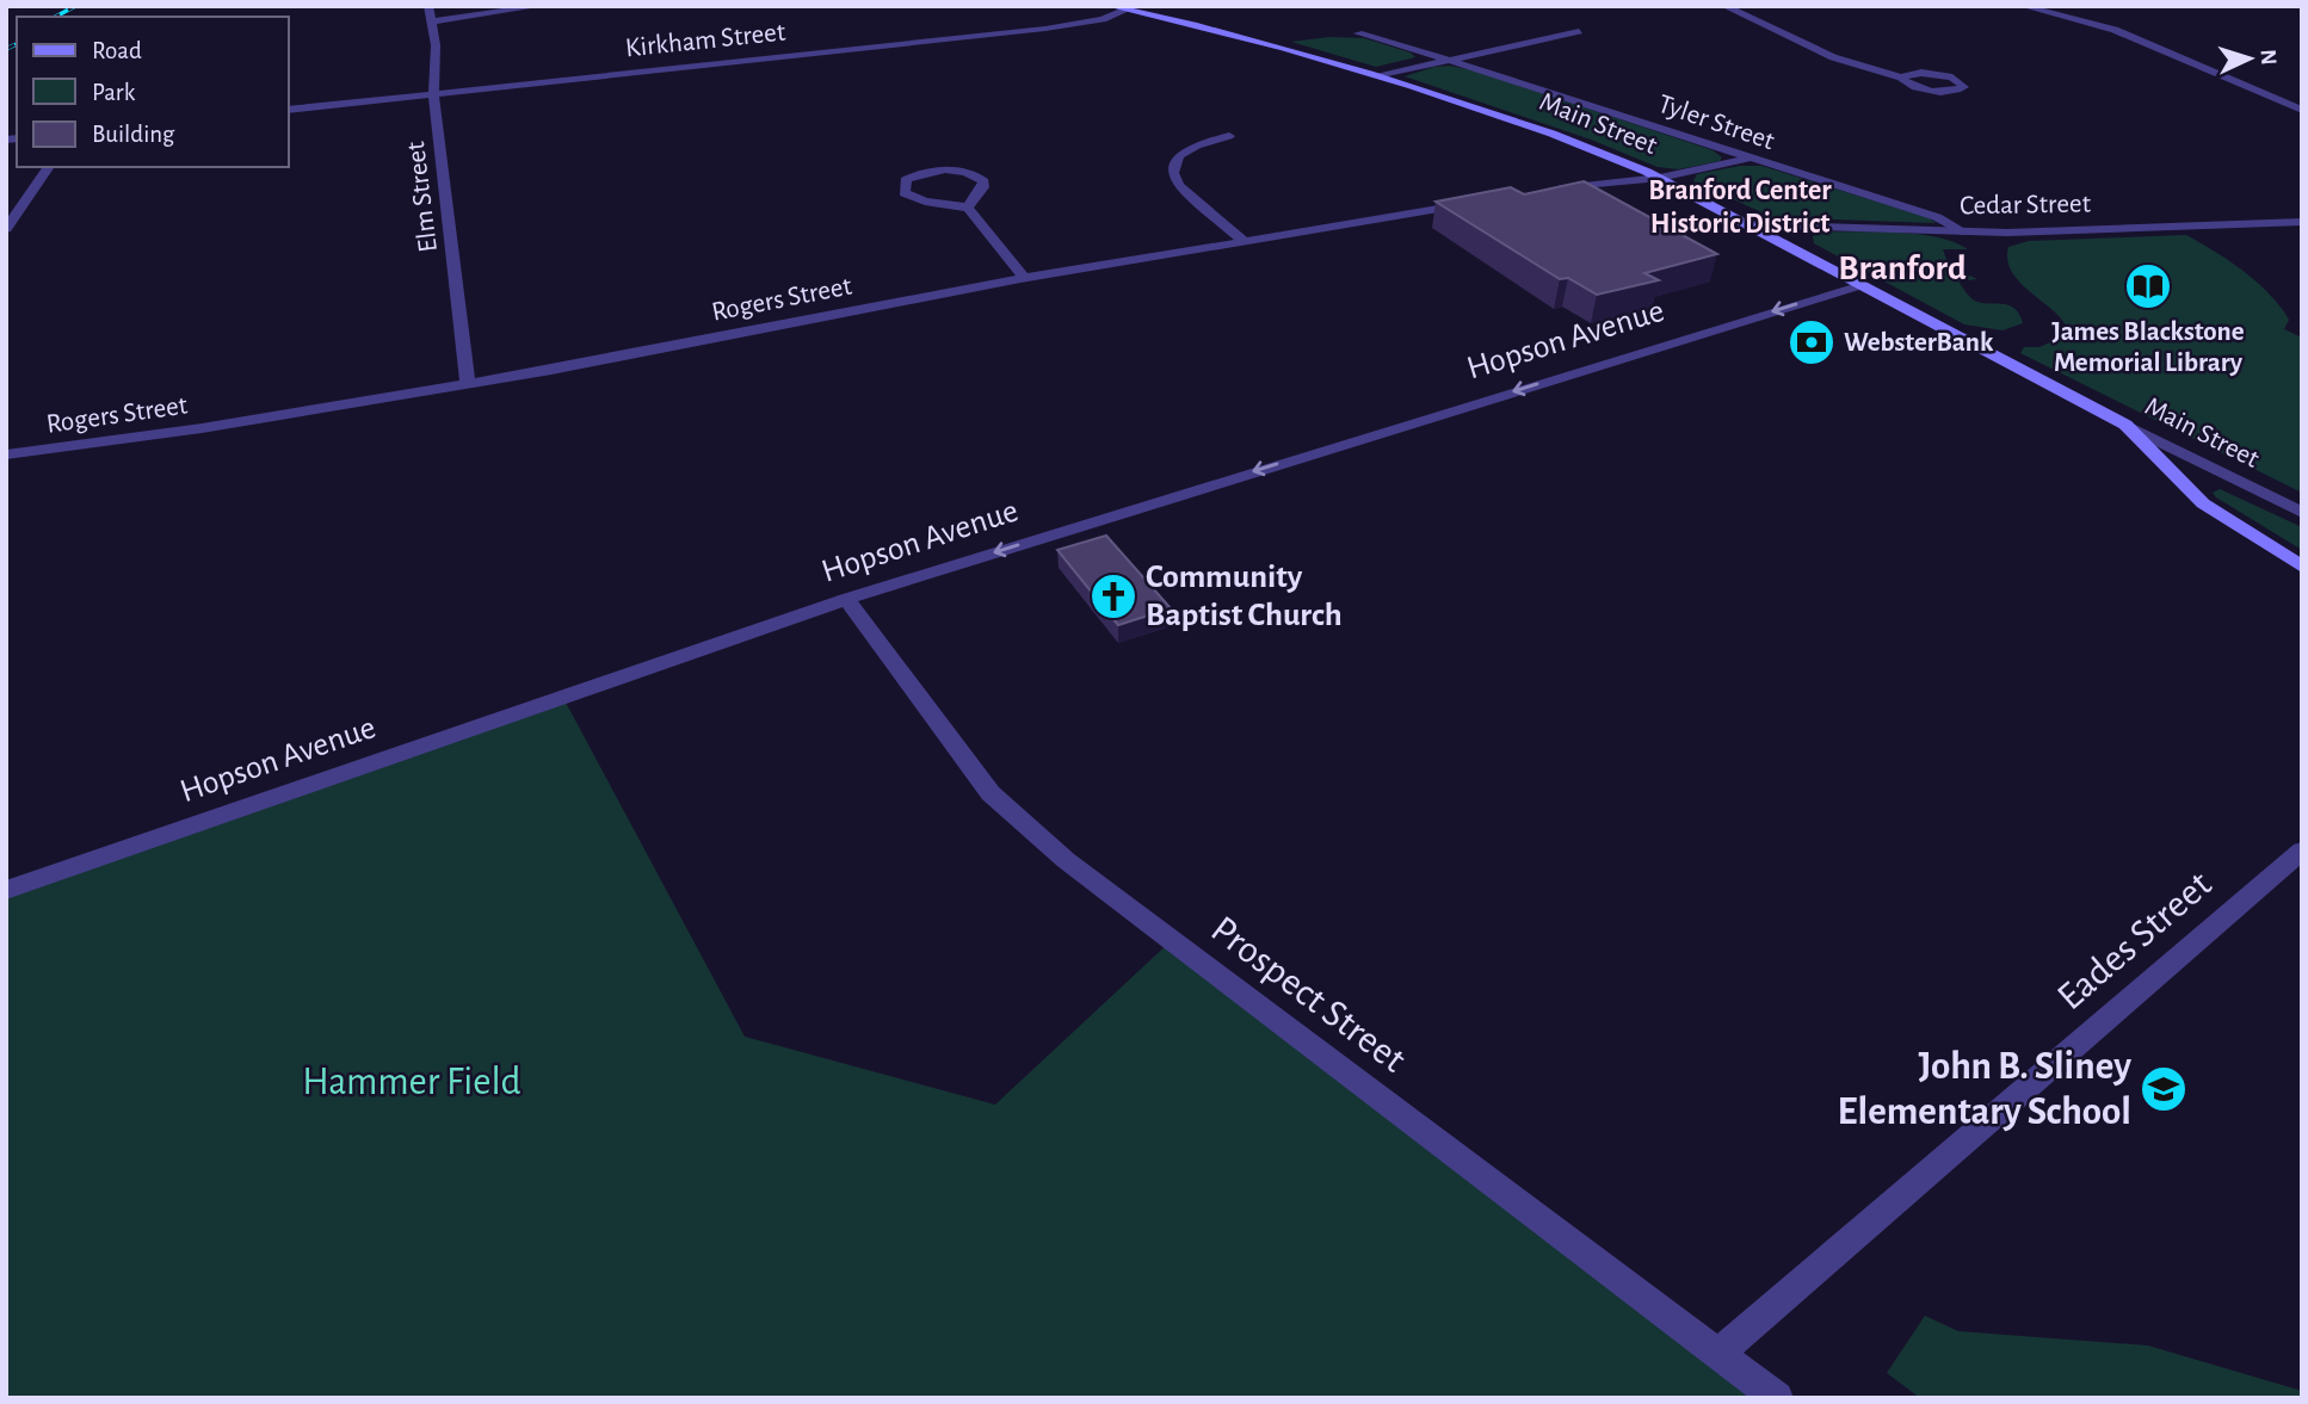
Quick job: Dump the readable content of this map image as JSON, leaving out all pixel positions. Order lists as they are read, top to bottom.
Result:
{
  "streets": {
    "main road": ["Main Street"],
    "street": [
      "Kirkham Street",
      "Tyler Street",
      "Elm Street",
      "Cedar Street",
      "Rogers Street",
      "Hopson Avenue",
      "Eades Street",
      "Prospect Street"
    ]
  },
  "crossings": [
    ["Kirkham Street", "Main Street"],
    ["Kirkham Street", "Elm Street"],
    ["Tyler Street", "Cedar Street"],
    ["Main Street", "Cedar Street"],
    ["Main Street", "Hopson Avenue"],
    ["Elm Street", "Rogers Street"],
    ["Hopson Avenue", "Prospect Street"],
    ["Eades Street", "Prospect Street"]
  ],
  "one_way": ["Hopson Avenue"],
  "districts": ["Branford Center Historic District", "Branford"],
  "parks": ["Hammer Field"],
  "places": {
    "library": ["James Blackstone Memorial Library"],
    "bank": ["WebsterBank"],
    "church": ["Community Baptist Church"],
    "school or university": ["John B. Sliney Elementary School"]
  },
  "legend": ["Road", "Park", "Building"],
  "north": "right"
}
